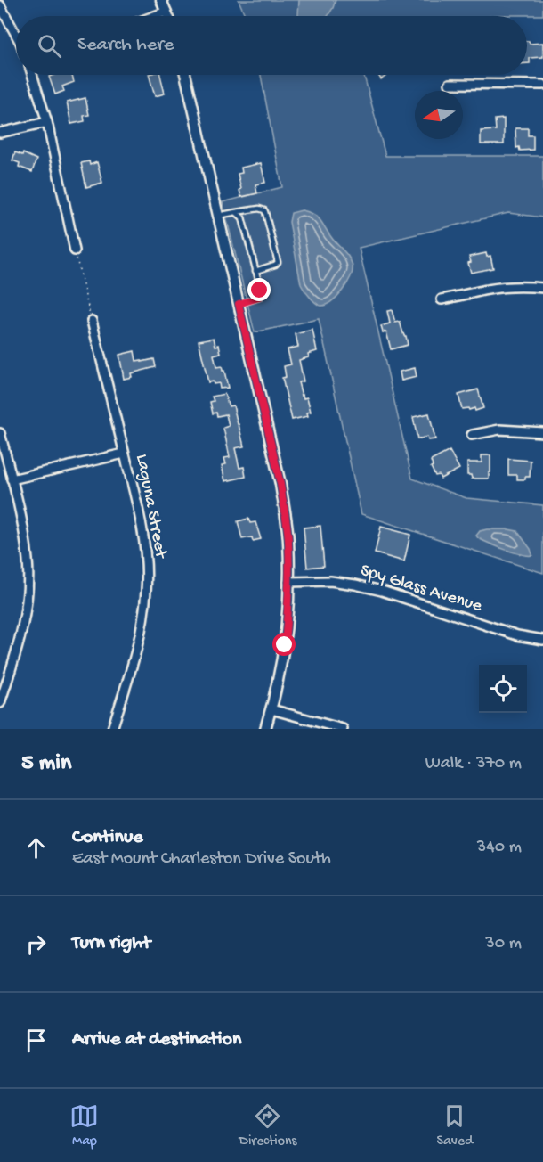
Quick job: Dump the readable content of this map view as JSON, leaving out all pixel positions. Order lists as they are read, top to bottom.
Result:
{
  "streets": {
    "street": ["Laguna Street", "Spy Glass Avenue"]
  },
  "north": "left",
  "page": {
    "search": "Search here",
    "heading": ["5 min", "Walk · 370 m"],
    "list": [
      ["Continue", "East Mount Charleston Drive South", "340 m"],
      ["Turn right", "30 m"],
      "Arrive at destination"
    ],
    "nav": ["Map", "Directions", "Saved"]
  }
}
